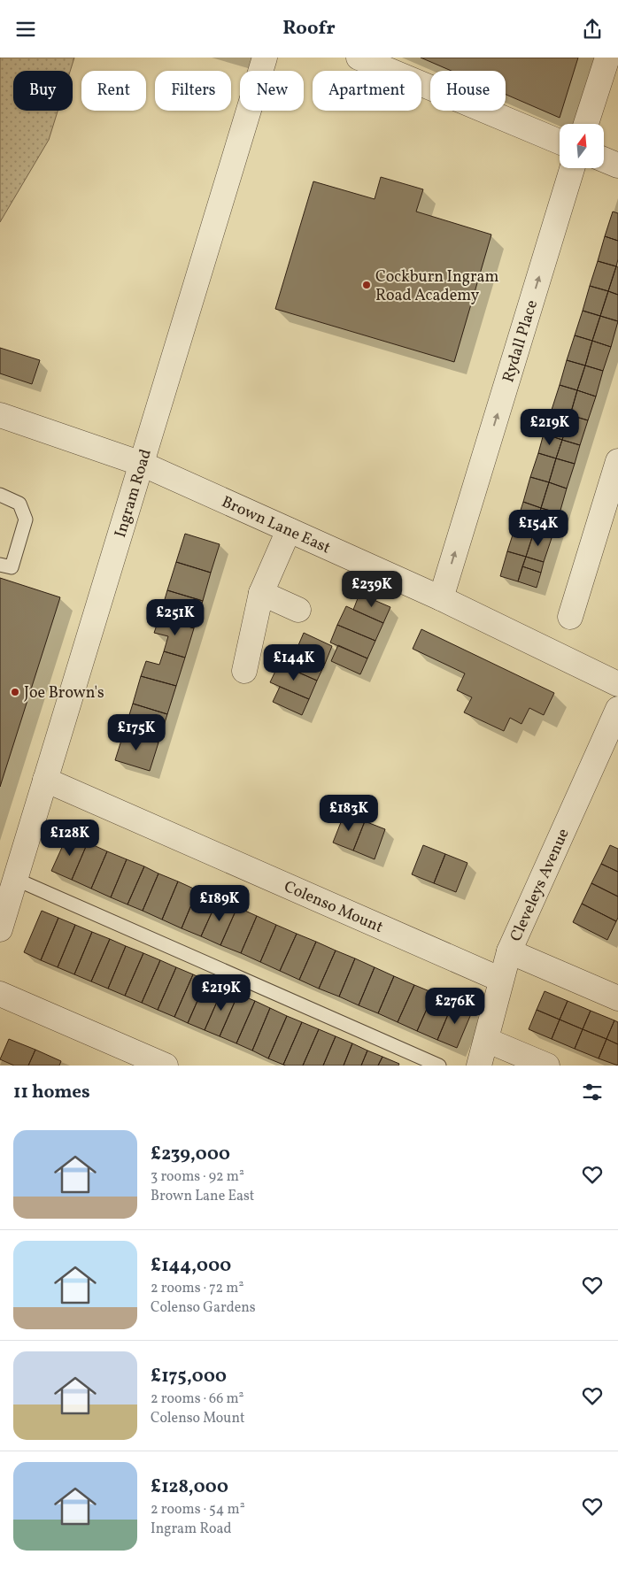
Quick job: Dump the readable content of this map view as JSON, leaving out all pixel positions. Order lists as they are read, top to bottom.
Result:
{
  "streets": {
    "street": [
      "Rydall Place",
      "Ingram Road",
      "Brown Lane East",
      "Cleveleys Avenue",
      "Colenso Mount"
    ]
  },
  "crossings": [
    ["Rydall Place", "Brown Lane East"],
    ["Ingram Road", "Brown Lane East"],
    ["Ingram Road", "Colenso Mount"],
    ["Cleveleys Avenue", "Colenso Mount"]
  ],
  "places": ["Cockburn Ingram Road Academy", "Joe Brown's"],
  "north": "top",
  "page": {
    "header": "Roofr",
    "chip": [
      "Buy",
      "Rent",
      "Filters",
      "New",
      "Apartment",
      "House"
    ],
    "price": [
      "£219K",
      "£154K",
      "£239K",
      "£251K",
      "£144K",
      "£175K",
      "£183K",
      "£128K",
      "£189K",
      "£219K",
      "£276K"
    ],
    "heading": "11 homes",
    "list": [
      {
        "name": "£239,000",
        "note": "3 rooms · 92 m² · Brown Lane East"
      },
      {
        "name": "£144,000",
        "note": "2 rooms · 72 m² · Colenso Gardens"
      },
      {
        "name": "£175,000",
        "note": "2 rooms · 66 m² · Colenso Mount"
      },
      {
        "name": "£128,000",
        "note": "2 rooms · 54 m² · Ingram Road"
      }
    ]
  }
}
